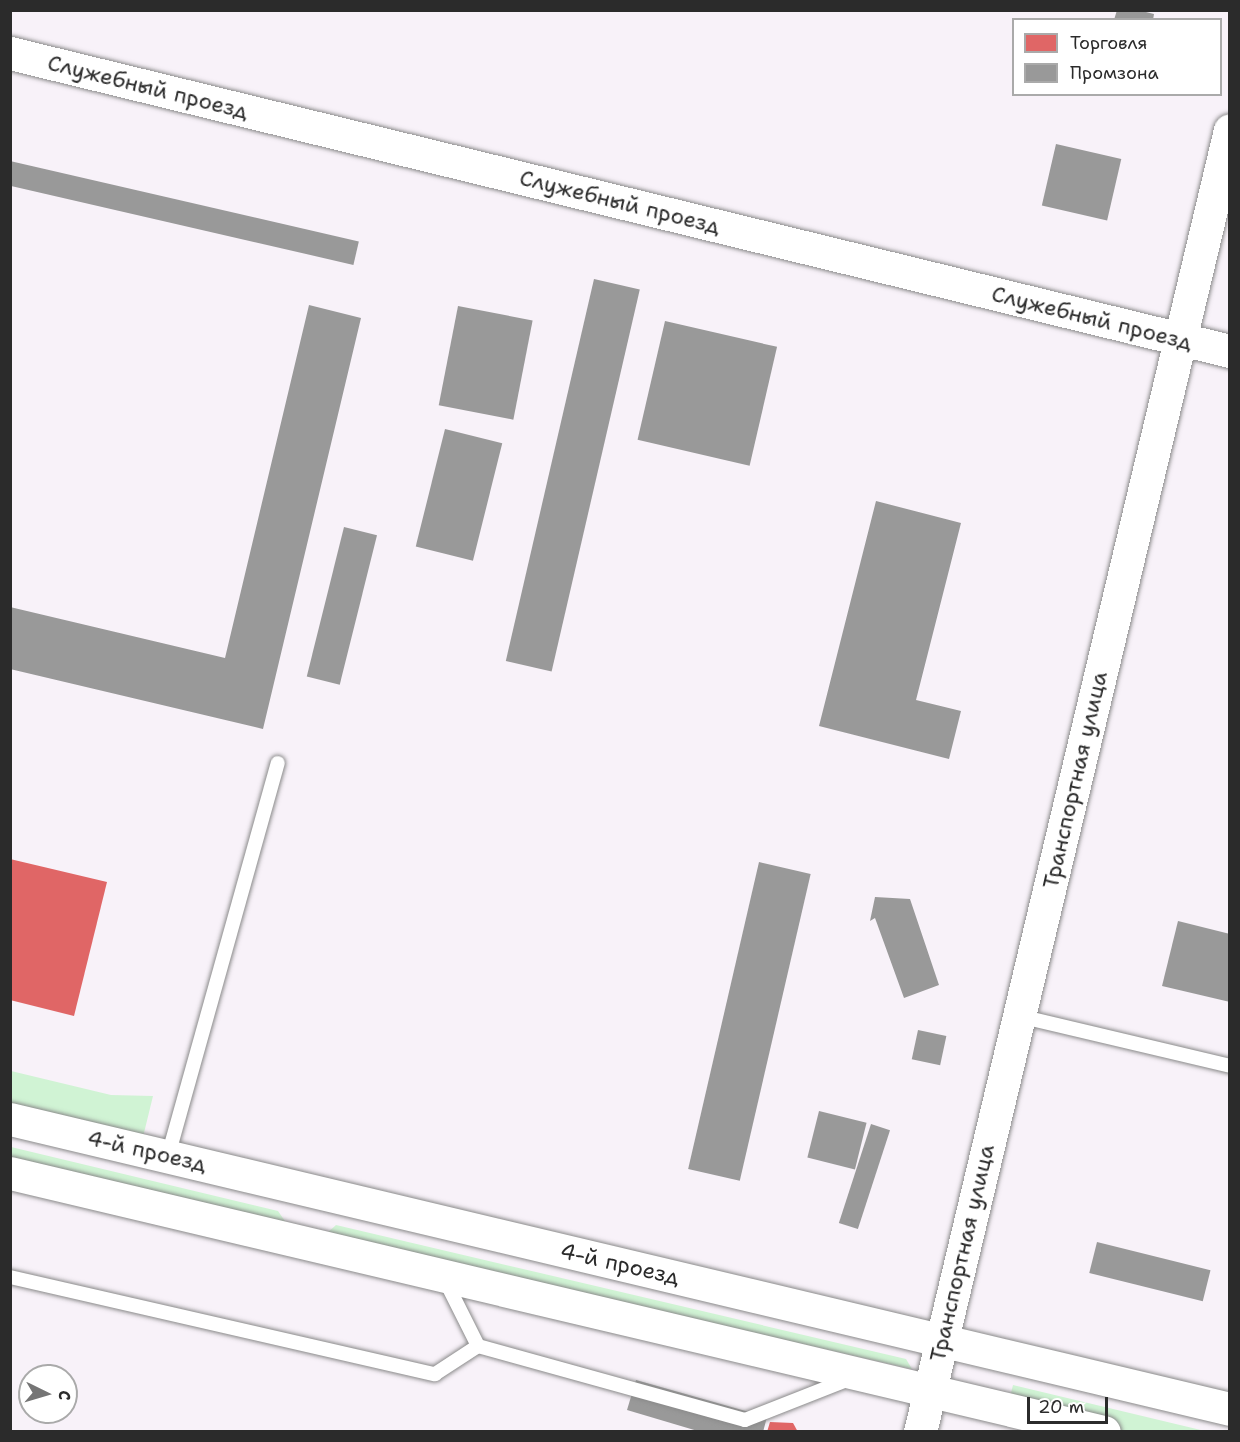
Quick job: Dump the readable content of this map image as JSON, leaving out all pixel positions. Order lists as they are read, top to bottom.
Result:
{
  "streets": {
    "street": ["Служебный проезд", "Транспортная улица", "4-й проезд"]
  },
  "crossings": [
    ["Служебный проезд", "Транспортная улица"],
    ["Транспортная улица", "4-й проезд"]
  ],
  "legend": ["Торговля", "Промзона"],
  "scale_bar": "20 m",
  "north": "right"
}
